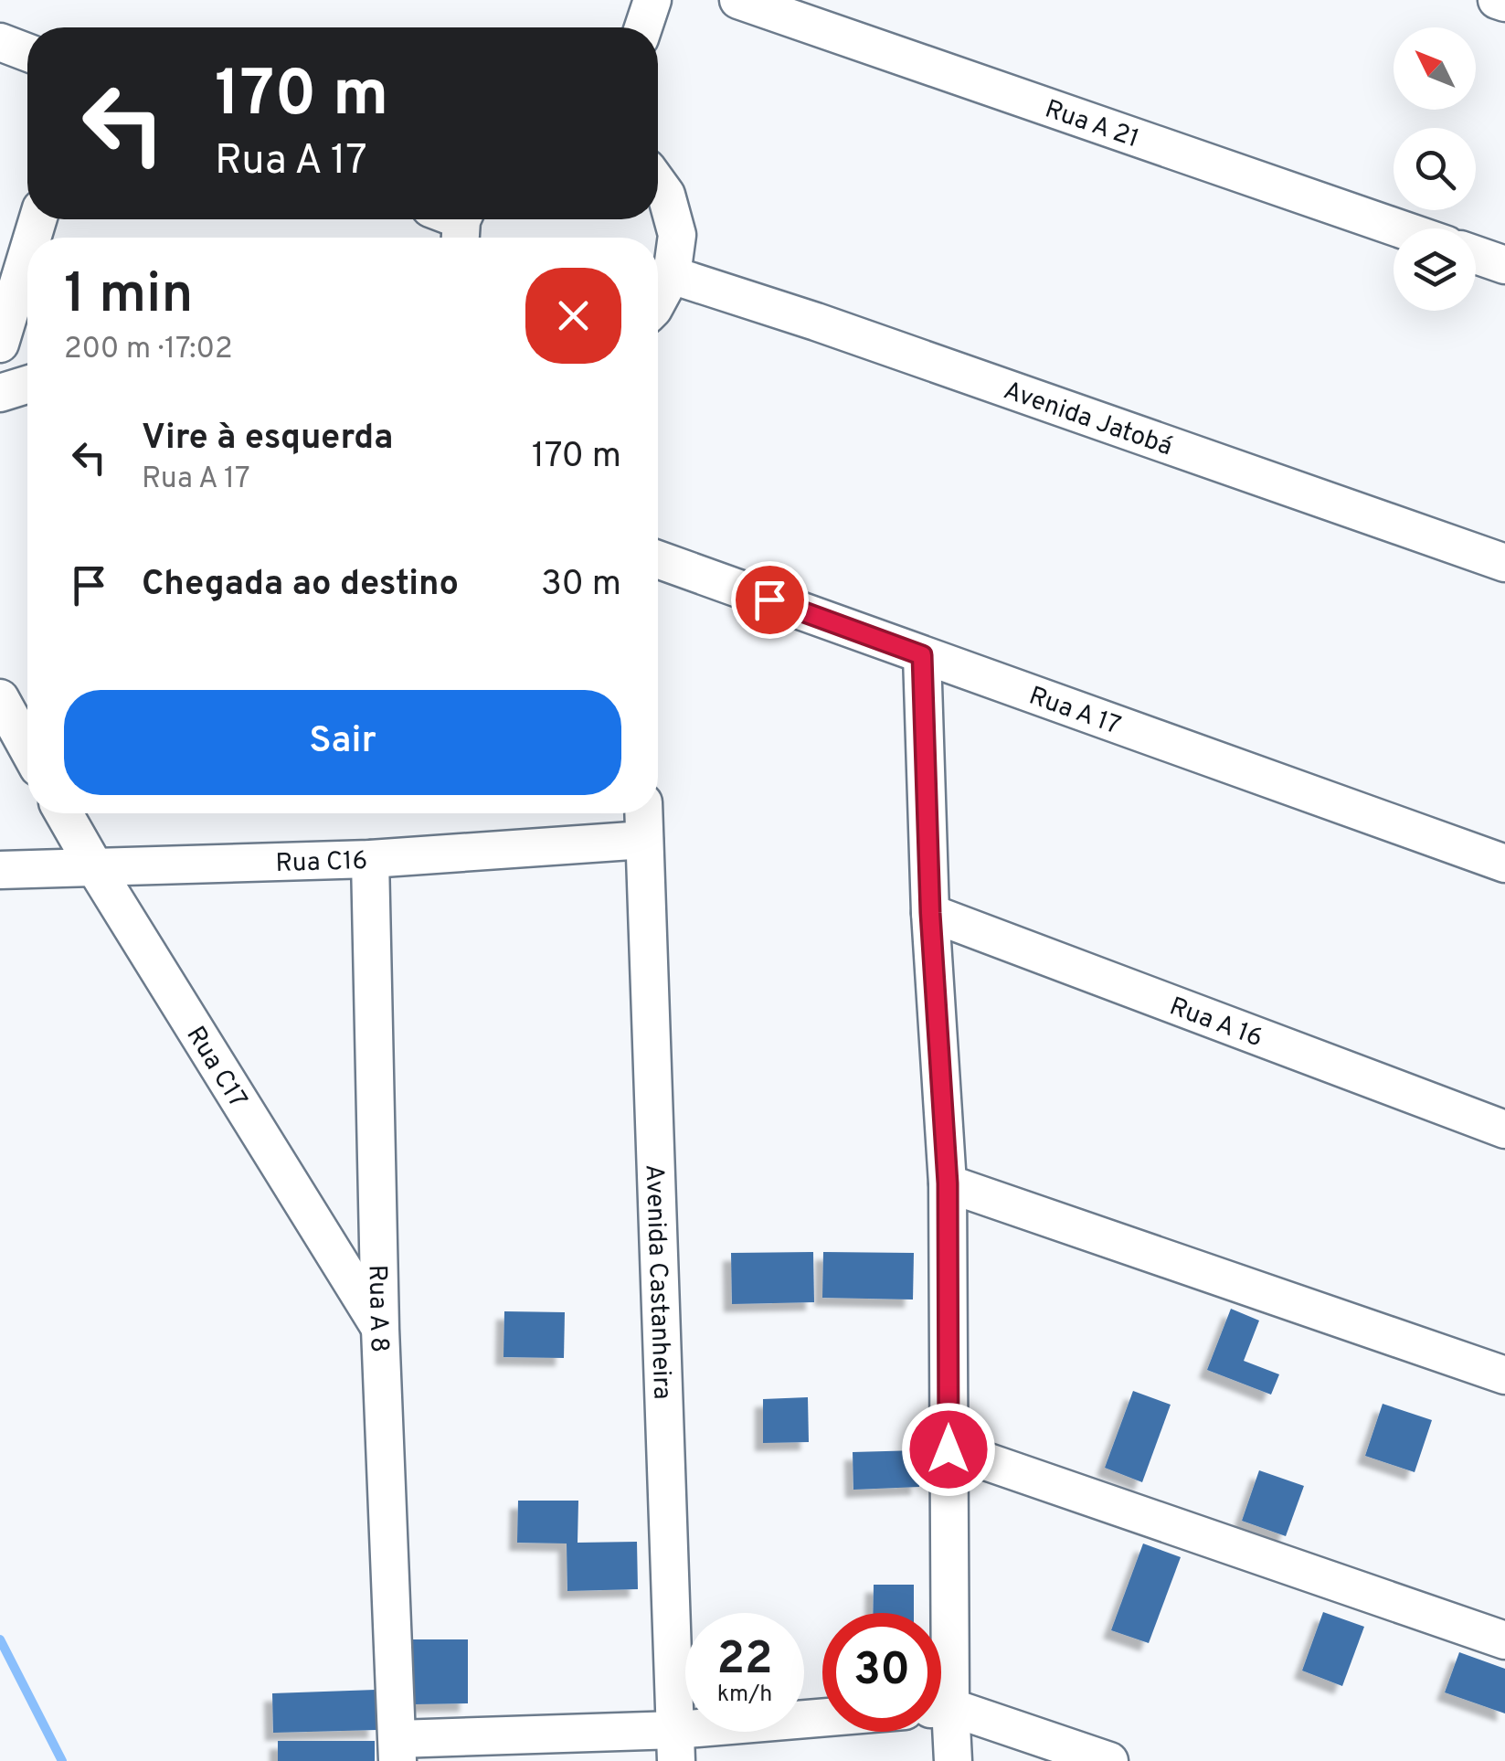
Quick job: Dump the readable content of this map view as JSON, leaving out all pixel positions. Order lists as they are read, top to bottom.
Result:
{
  "streets": {
    "street": [
      "Rua A 21",
      "Avenida Jatobá",
      "Rua A 17",
      "Rua C16",
      "Rua A 16",
      "Rua C17",
      "Avenida Castanheira",
      "Rua A 8"
    ]
  },
  "crossings": [
    ["Rua C16", "Rua C17"],
    ["Rua C16", "Avenida Castanheira"],
    ["Rua C16", "Rua A 8"],
    ["Rua C17", "Rua A 8"]
  ],
  "north": "top left",
  "page": {
    "turn": ["170 m", "Rua A 17"],
    "heading": ["1 min", "200 m · 17:02"],
    "list": [
      {
        "name": "Vire à esquerda",
        "note": "Rua A 17",
        "value": "170 m"
      },
      {
        "name": "Chegada ao destino",
        "value": "30 m"
      }
    ],
    "buttons": "Sair",
    "speed": "22 km/h",
    "limit": "30"
  }
}
